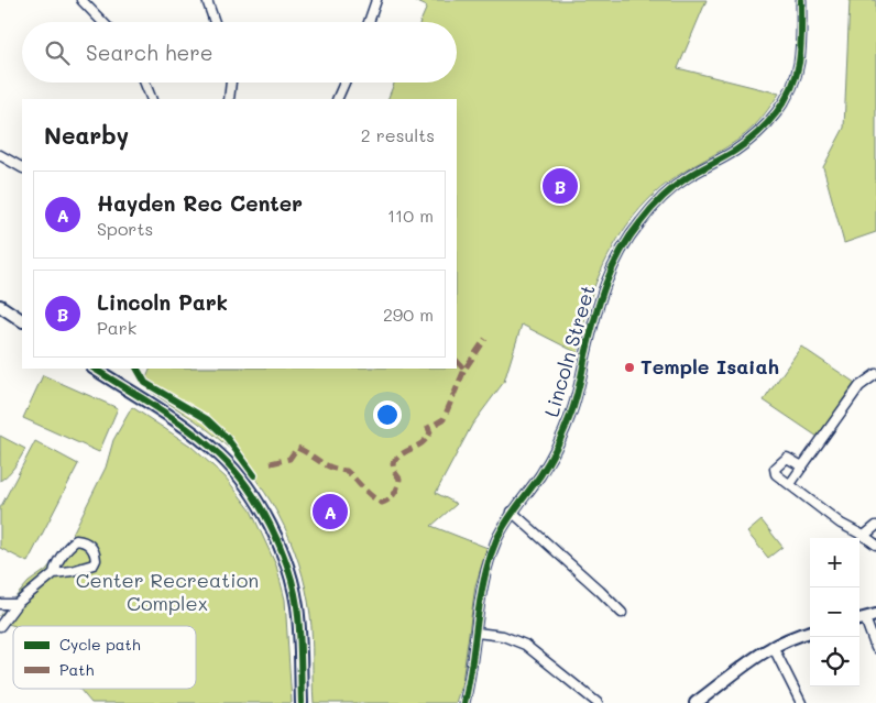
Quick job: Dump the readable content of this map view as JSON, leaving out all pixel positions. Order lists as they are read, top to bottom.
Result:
{
  "streets": {
    "street": ["Lincoln Street"]
  },
  "parks": ["Center Recreation Complex"],
  "places": ["Temple Isaiah"],
  "legend": ["Cycle path", "Path"],
  "page": {
    "search": "Search here",
    "heading": ["Nearby", "2 results"],
    "pins": ["B", "A"],
    "list": [
      {
        "mark": "A",
        "name": "Hayden Rec Center",
        "note": "Sports",
        "value": "110 m"
      },
      {
        "mark": "B",
        "name": "Lincoln Park",
        "note": "Park",
        "value": "290 m"
      }
    ],
    "map_buttons": ["+", "−"]
  }
}
